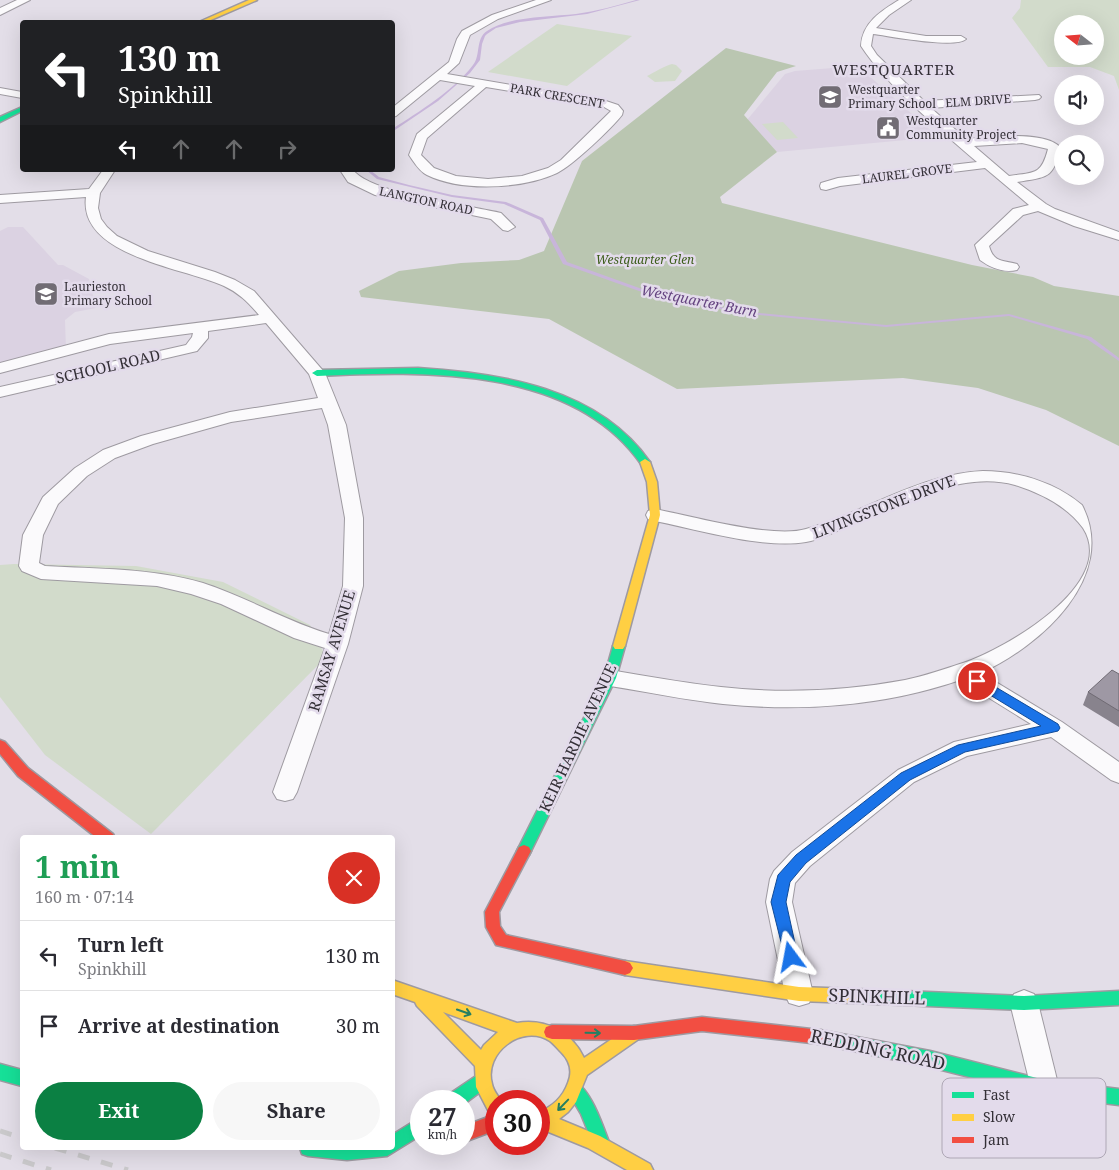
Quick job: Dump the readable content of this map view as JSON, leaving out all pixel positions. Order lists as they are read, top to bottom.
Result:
{
  "streets": {
    "street": [
      "PARK CRESCENT",
      "ELM DRIVE",
      "LAUREL GROVE",
      "LANGTON ROAD",
      "SCHOOL ROAD",
      "LIVINGSTONE DRIVE",
      "RAMSAY AVENUE",
      "KEIR HARDIE AVENUE",
      "SPINKHILL",
      "REDDING ROAD"
    ]
  },
  "crossings": [
    ["SCHOOL ROAD", "RAMSAY AVENUE"],
    ["LIVINGSTONE DRIVE", "KEIR HARDIE AVENUE"],
    ["RAMSAY AVENUE", "KEIR HARDIE AVENUE"],
    ["KEIR HARDIE AVENUE", "SPINKHILL"]
  ],
  "districts": ["WESTQUARTER"],
  "water": ["Westquarter Burn"],
  "parks": ["Westquarter Glen"],
  "places": {
    "school or university": ["Westquarter Primary School", "Laurieston Primary School"],
    "public building": ["Westquarter Community Project"]
  },
  "legend": ["Fast", "Slow", "Jam"],
  "north": "left",
  "page": {
    "turn": ["130 m", "Spinkhill"],
    "heading": ["1 min", "160 m · 07:14"],
    "list": [
      {
        "name": "Turn left",
        "note": "Spinkhill",
        "value": "130 m"
      },
      {
        "name": "Arrive at destination",
        "value": "30 m"
      }
    ],
    "buttons": ["Exit", "Share"],
    "speed": "27 km/h",
    "limit": "30"
  }
}
